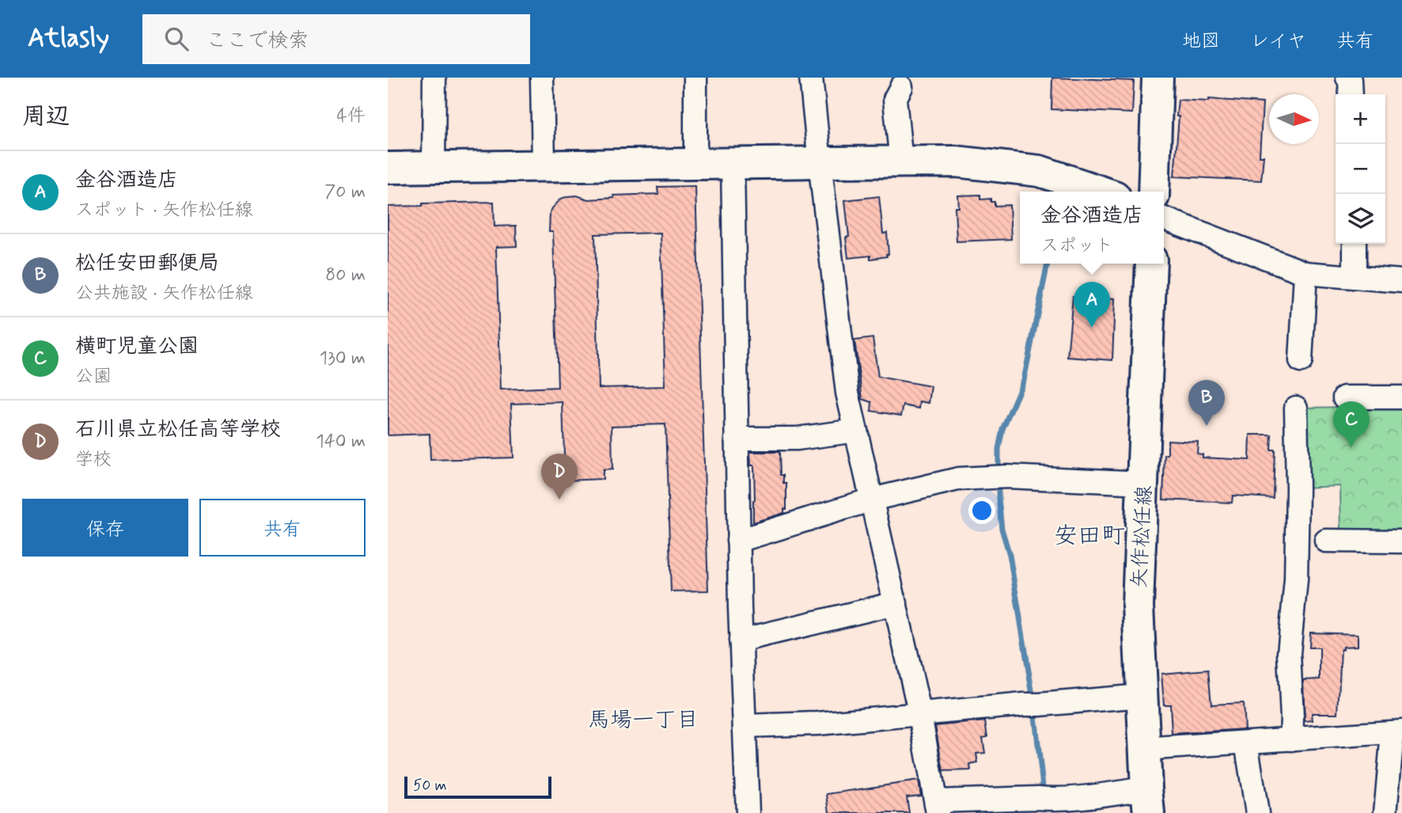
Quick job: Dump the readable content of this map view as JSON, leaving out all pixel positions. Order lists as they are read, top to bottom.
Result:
{
  "streets": {
    "street": ["矢作松任線"]
  },
  "districts": ["安田町", "馬場一丁目"],
  "scale_bar": "50 m",
  "north": "right",
  "page": {
    "header": "Atlasly",
    "search": "ここで検索",
    "nav": ["地図", "レイヤ", "共有"],
    "heading": ["周辺", "4件"],
    "map_buttons": ["+", "−"],
    "list": [
      {
        "mark": "A",
        "name": "金谷酒造店",
        "note": "スポット · 矢作松任線",
        "value": "70 m"
      },
      {
        "mark": "B",
        "name": "松任安田郵便局",
        "note": "公共施設 · 矢作松任線",
        "value": "80 m"
      },
      {
        "mark": "C",
        "name": "横町児童公園",
        "note": "公園",
        "value": "130 m"
      },
      {
        "mark": "D",
        "name": "石川県立松任高等学校",
        "note": "学校",
        "value": "140 m"
      }
    ],
    "popup": ["金谷酒造店", "スポット"],
    "pins": [
      "A",
      "B",
      "C",
      "D"
    ],
    "buttons": ["保存", "共有"],
    "scale": "50 m"
  }
}
